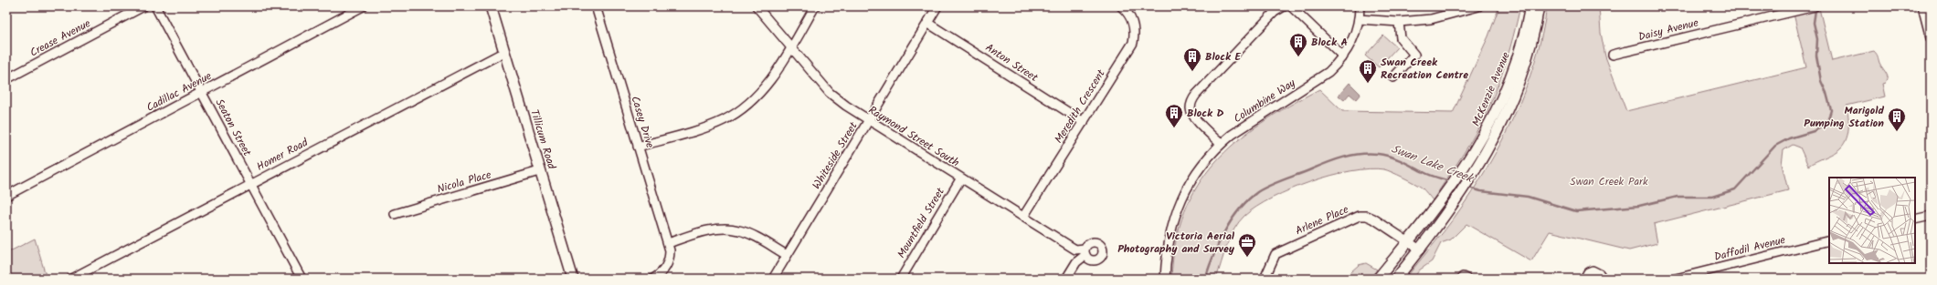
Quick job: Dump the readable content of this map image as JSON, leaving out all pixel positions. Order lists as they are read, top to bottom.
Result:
{
  "streets": {
    "main road": ["McKenzie Avenue", "Tillicum Road"],
    "street": [
      "Daisy Avenue",
      "Crease Avenue",
      "Anton Street",
      "Cadillac Avenue",
      "Columbine Way",
      "Meredith Crescent",
      "Casey Drive",
      "Seaton Street",
      "Raymond Street South",
      "Homer Road",
      "Whiteside Street",
      "Nicola Place",
      "Arlene Place",
      "Mountfield Street",
      "Daffodil Avenue"
    ]
  },
  "crossings": [
    ["Anton Street", "Meredith Crescent"],
    ["Anton Street", "Whiteside Street"],
    ["McKenzie Avenue", "Arlene Place"],
    ["Cadillac Avenue", "Seaton Street"],
    ["Meredith Crescent", "Raymond Street South"],
    ["Seaton Street", "Homer Road"],
    ["Raymond Street South", "Whiteside Street"],
    ["Raymond Street South", "Mountfield Street"],
    ["Tillicum Road", "Homer Road"],
    ["Tillicum Road", "Nicola Place"]
  ],
  "water": ["Swan Lake Creek"],
  "parks": ["Swan Creek Park"],
  "places": {
    "building": [
      "Block A",
      "Block E",
      "Swan Creek Recreation Centre",
      "Block D",
      "Marigold Pumping Station"
    ],
    "office": ["Victoria Aerial Photography and Survey"]
  }
}
